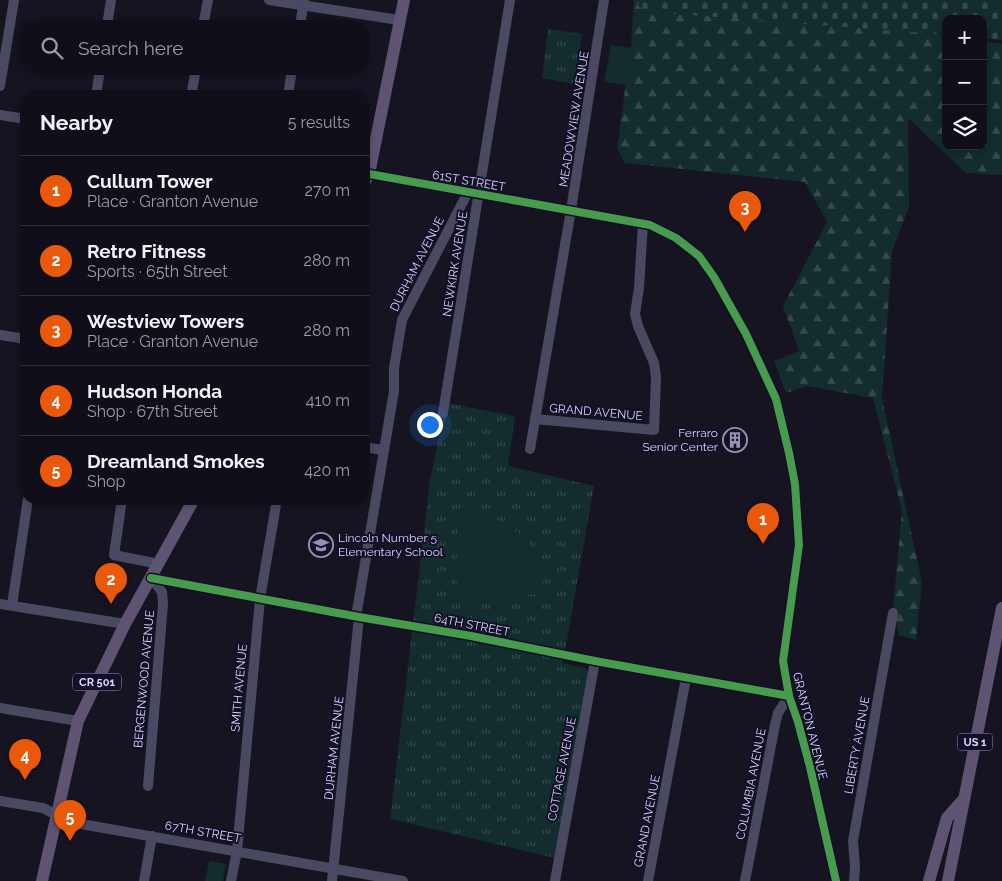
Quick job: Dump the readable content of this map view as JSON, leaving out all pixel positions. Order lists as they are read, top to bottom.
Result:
{
  "streets": {
    "main road": ["CR 501", "US 1"],
    "street": [
      "MEADOWVIEW AVENUE",
      "61ST STREET",
      "DURHAM AVENUE",
      "NEWKIRK AVENUE",
      "GRAND AVENUE",
      "64TH STREET",
      "BERGENWOOD AVENUE",
      "SMITH AVENUE",
      "GRANTON AVENUE",
      "LIBERTY AVENUE",
      "COTTAGE AVENUE",
      "COLUMBIA AVENUE",
      "67TH STREET"
    ]
  },
  "crossings": [
    ["MEADOWVIEW AVENUE", "61ST STREET"],
    ["MEADOWVIEW AVENUE", "GRAND AVENUE"],
    ["MEADOWVIEW AVENUE", "GRANTON AVENUE"],
    ["61ST STREET", "DURHAM AVENUE"],
    ["61ST STREET", "NEWKIRK AVENUE"],
    ["61ST STREET", "GRANTON AVENUE"],
    ["DURHAM AVENUE", "64TH STREET"],
    ["DURHAM AVENUE", "67TH STREET"],
    ["GRAND AVENUE", "64TH STREET"],
    ["GRAND AVENUE", "GRANTON AVENUE"],
    ["64TH STREET", "BERGENWOOD AVENUE"],
    ["64TH STREET", "CR 501"],
    ["64TH STREET", "SMITH AVENUE"],
    ["64TH STREET", "GRANTON AVENUE"],
    ["64TH STREET", "COTTAGE AVENUE"],
    ["64TH STREET", "COLUMBIA AVENUE"],
    ["BERGENWOOD AVENUE", "CR 501"],
    ["CR 501", "67TH STREET"],
    ["SMITH AVENUE", "67TH STREET"],
    ["GRANTON AVENUE", "COLUMBIA AVENUE"]
  ],
  "places": {
    "building": ["Ferraro Senior Center"],
    "school or university": ["Lincoln Number 5 Elementary School"]
  },
  "page": {
    "map_buttons": ["+", "−"],
    "search": "Search here",
    "heading": ["Nearby", "5 results"],
    "list": [
      {
        "mark": "1",
        "name": "Cullum Tower",
        "note": "Place · Granton Avenue",
        "value": "270 m"
      },
      {
        "mark": "2",
        "name": "Retro Fitness",
        "note": "Sports · 65th Street",
        "value": "280 m"
      },
      {
        "mark": "3",
        "name": "Westview Towers",
        "note": "Place · Granton Avenue",
        "value": "280 m"
      },
      {
        "mark": "4",
        "name": "Hudson Honda",
        "note": "Shop · 67th Street",
        "value": "410 m"
      },
      {
        "mark": "5",
        "name": "Dreamland Smokes",
        "note": "Shop",
        "value": "420 m"
      }
    ],
    "pins": [
      "3",
      "1",
      "2",
      "4",
      "5"
    ]
  }
}
